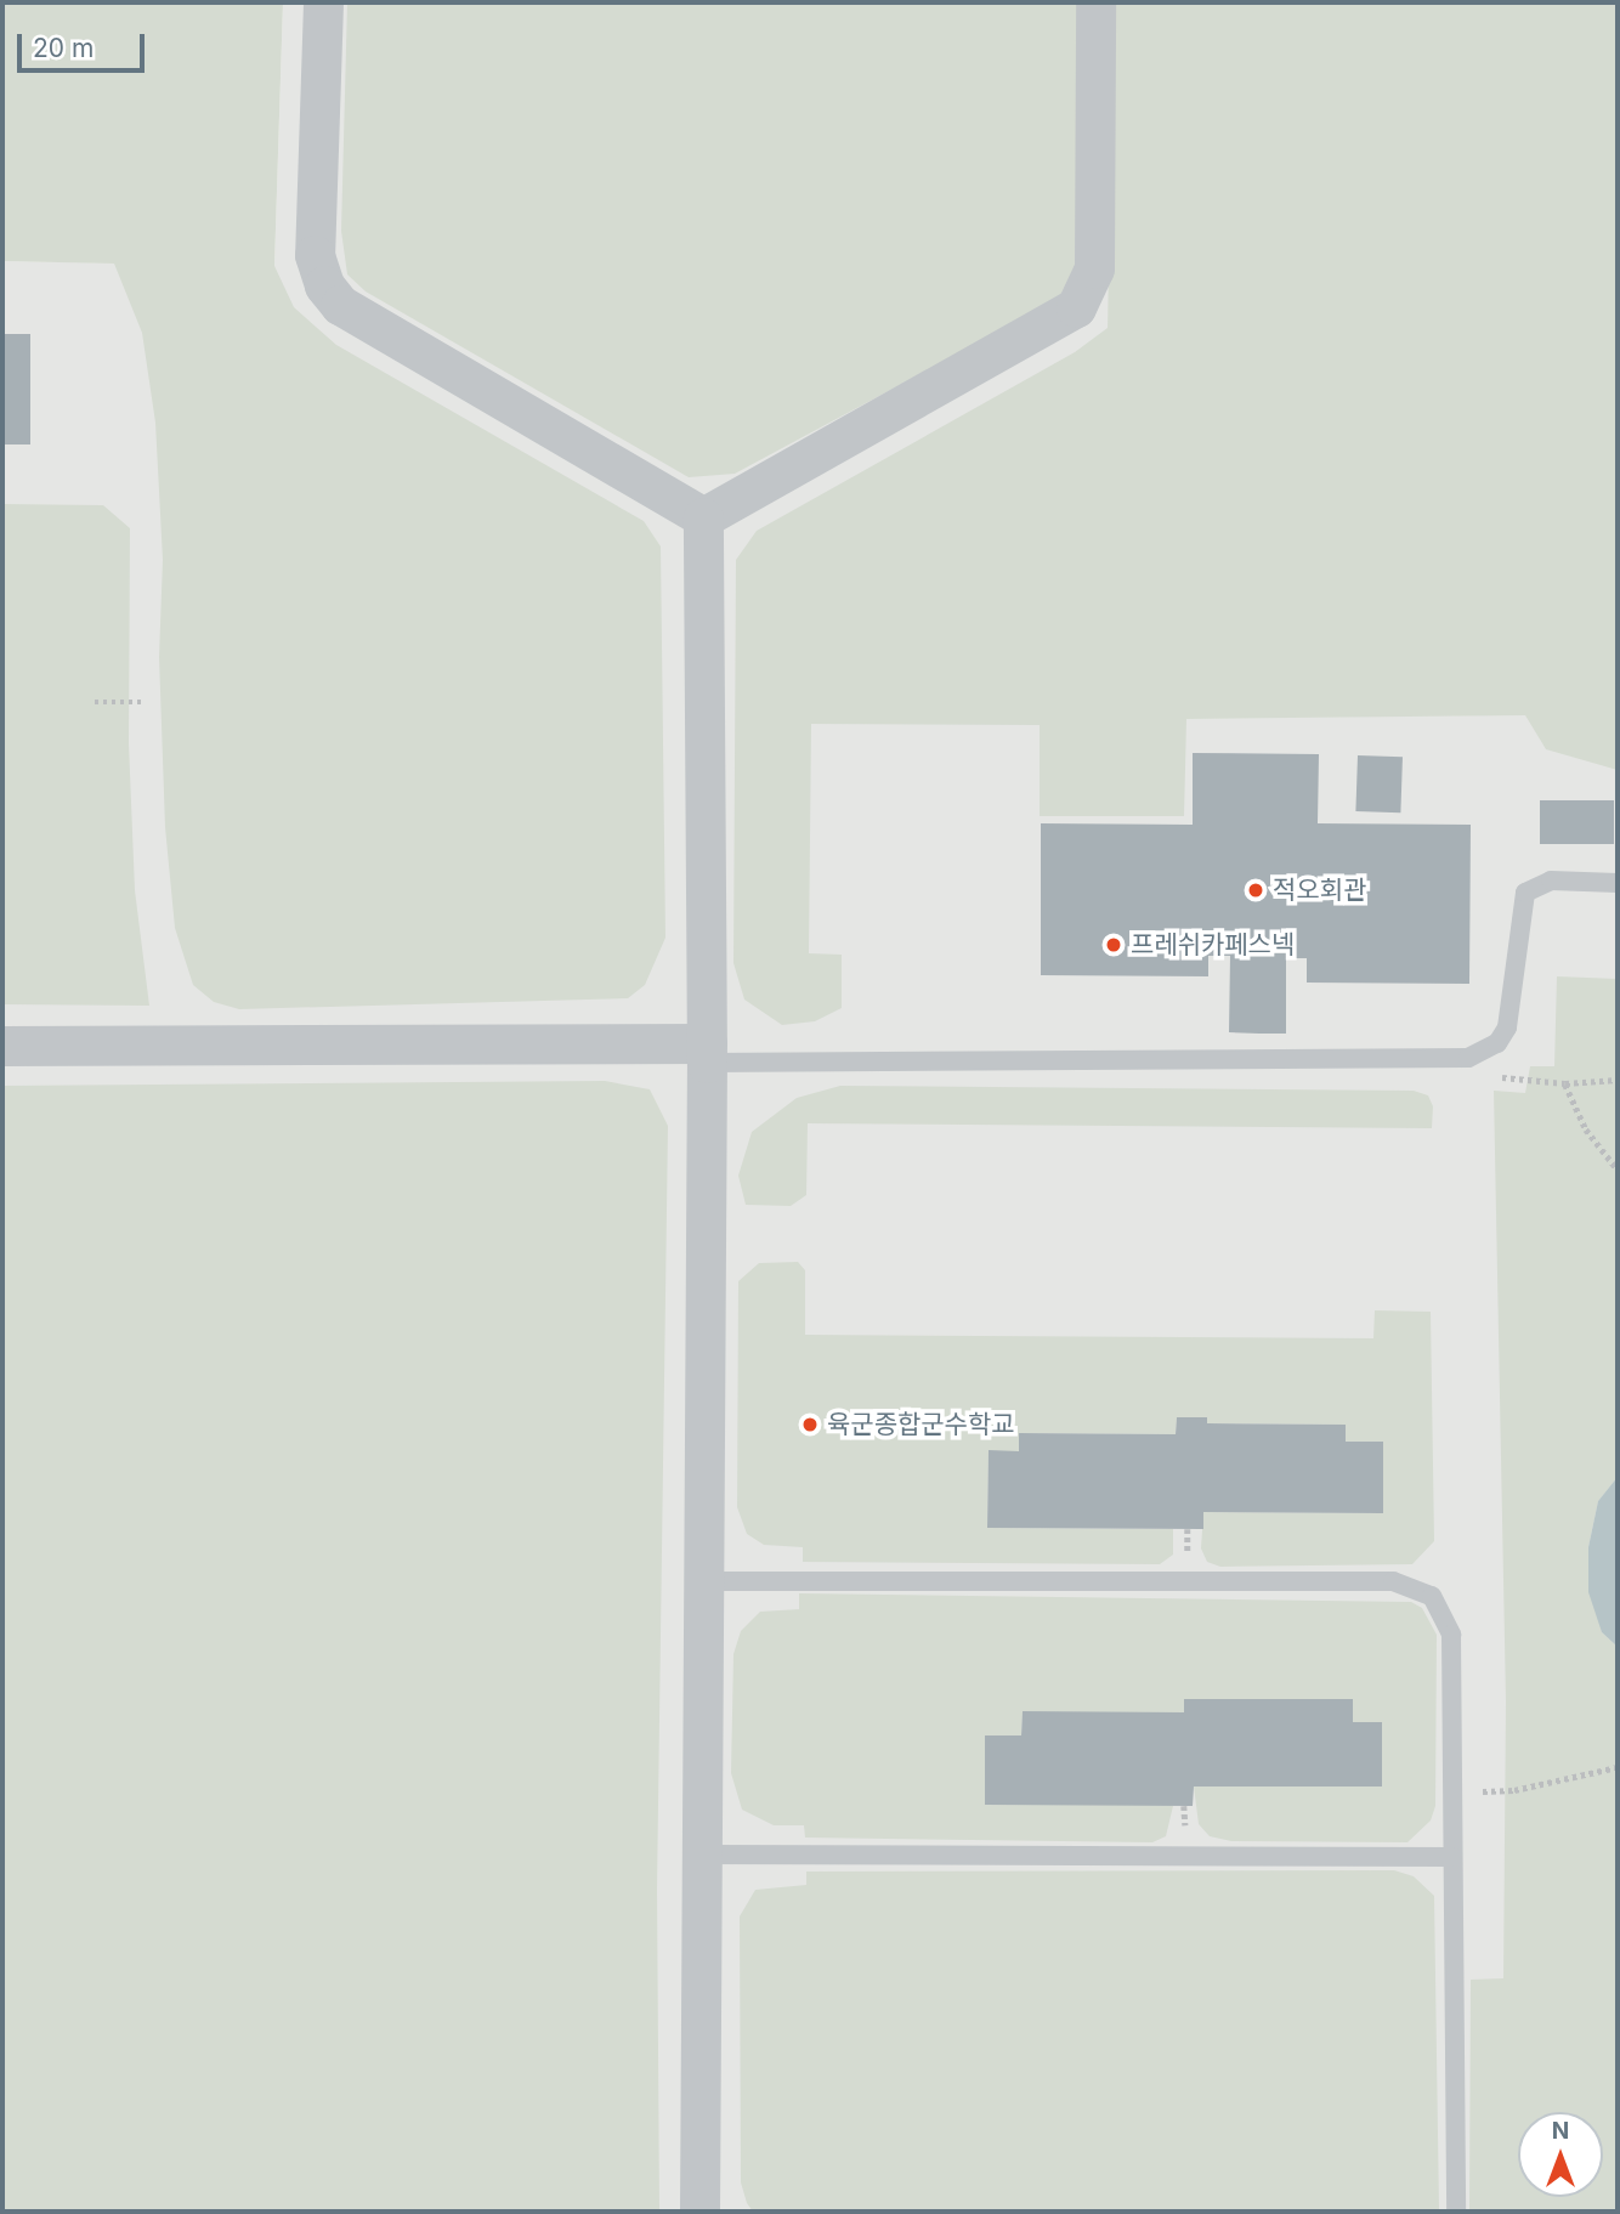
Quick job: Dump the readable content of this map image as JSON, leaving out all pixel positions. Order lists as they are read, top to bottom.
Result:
{
  "places": ["적오회관", "프레쉬카페스넥", "육군종합군수학교"],
  "scale_bar": "20 m",
  "north": "top"
}
